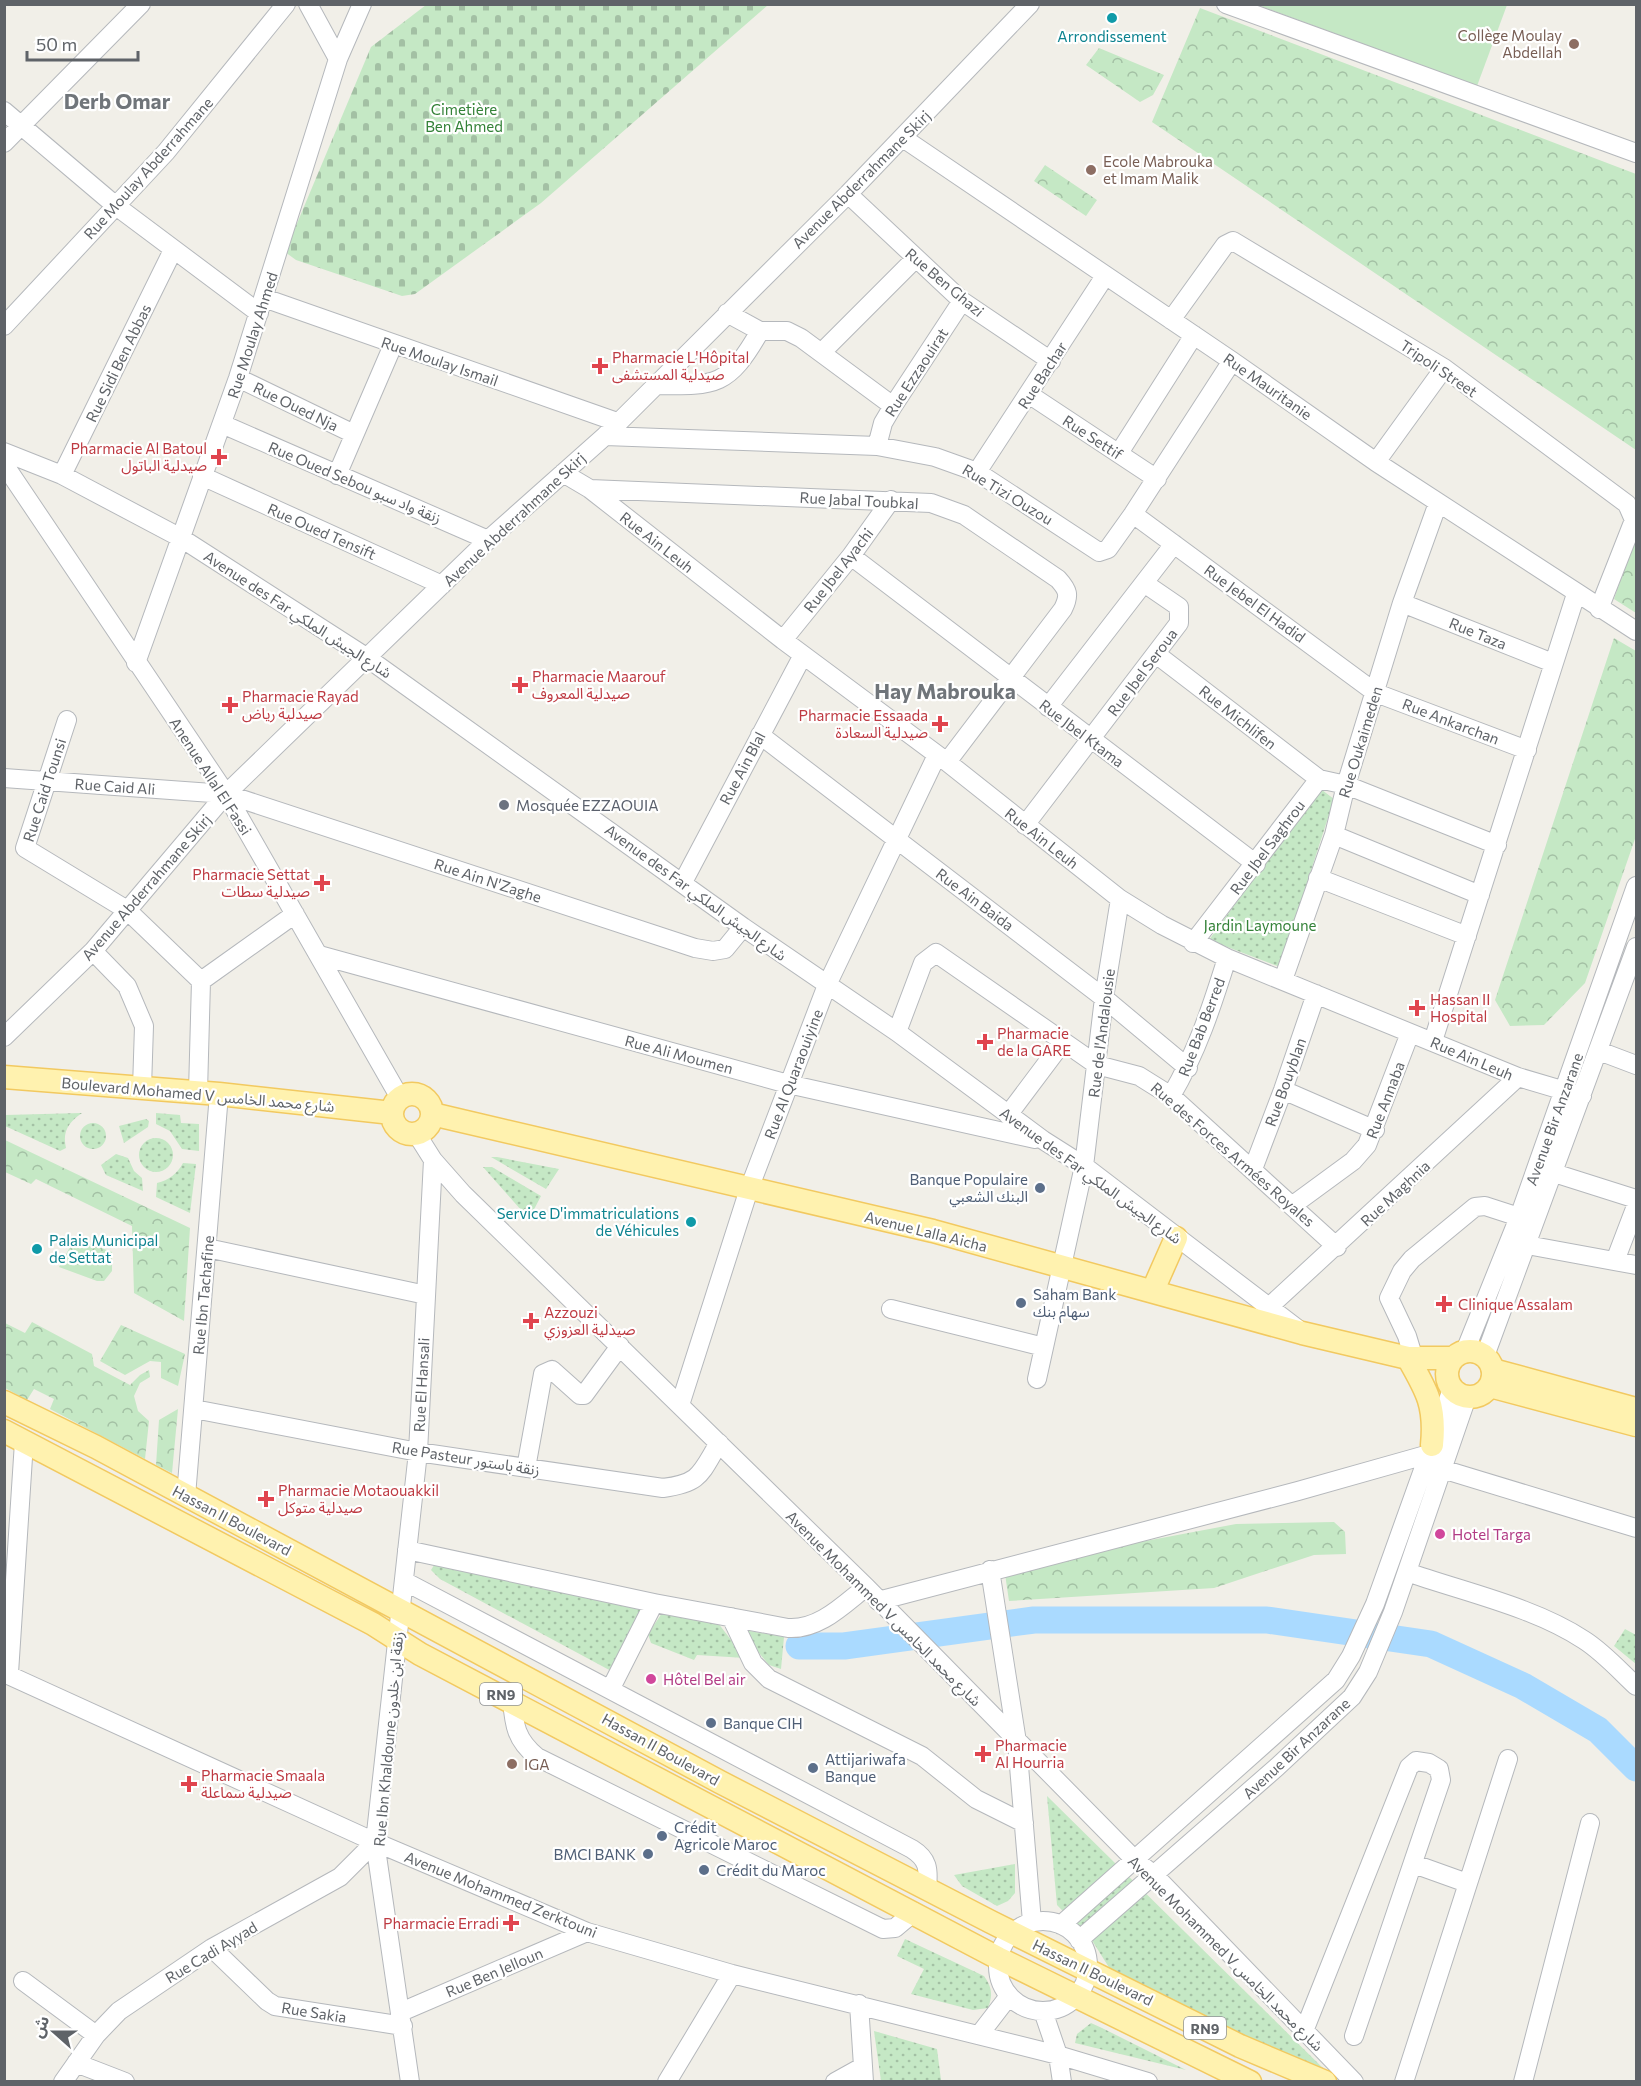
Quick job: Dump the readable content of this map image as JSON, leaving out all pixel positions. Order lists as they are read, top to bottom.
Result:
{
  "streets": {
    "main road": [
      "Boulevard Mohamed V شارع محمد الخامس",
      "Avenue Lalla Aicha",
      "Hassan II Boulevard",
      "RN9"
    ],
    "street": [
      "Rue Moulay Abderrahmane",
      "Avenue Abderrahmane Skirj",
      "Rue Ben Ghazi",
      "Rue Moulay Ahmed",
      "Rue Moulay Ismail",
      "Rue Sidi Ben Abbas",
      "Tripoli Street",
      "Rue Ezzaouirat",
      "Rue Bachar",
      "Rue Mauritanie",
      "Rue Oued Nja",
      "Rue Settif",
      "Rue Oued Sebou زنقة واد سبو",
      "Rue Tizi Ouzou",
      "Rue Jabal Toubkal",
      "Rue Oued Tensift",
      "Rue Ain Leuh",
      "Rue Jbel Ayachi",
      "Rue Jebel El Hadid",
      "Avenue des Far شارع الجيش الملكي",
      "Rue Taza",
      "Rue Jbel Seroua",
      "Rue Michlifen",
      "Rue Ankarchan",
      "Rue Jbel Ktama",
      "Rue Oukaimeden",
      "Rue Ain Blal",
      "Anenue Allal El Fassi",
      "Rue Caid Ali",
      "Rue Caid Tounsi",
      "Rue Jbel Saghrou",
      "Rue Ain N'Zaghe",
      "Rue Ain Baida",
      "Rue Bab Berred",
      "Rue de l'Andalousie",
      "Rue Ali Moumen",
      "Rue Al Quaraouiyine",
      "Rue Bouyblan",
      "Rue Annaba",
      "Avenue Bir Anzarane",
      "Rue des Forces Armées Royales",
      "Rue Maghnia",
      "Rue Ibn Tachafine",
      "Rue El Hansali",
      "Rue Pasteur زنقة باستور",
      "Avenue Mohammed V شارع محمد الخامس",
      "Rue Ibn Khaldoune زنقة ابن خلدون",
      "Avenue Mohammed Zerktouni",
      "Rue Cadi Ayyad",
      "Rue Ben Jelloun",
      "Rue Sakia"
    ]
  },
  "crossings": [
    ["Rue Moulay Abderrahmane", "Rue Moulay Ismail"],
    ["Avenue Abderrahmane Skirj", "Rue Ben Ghazi"],
    ["Avenue Abderrahmane Skirj", "Rue Moulay Ismail"],
    ["Avenue Abderrahmane Skirj", "Rue Mauritanie"],
    ["Avenue Abderrahmane Skirj", "Rue Oued Sebou زنقة واد سبو"],
    ["Avenue Abderrahmane Skirj", "Rue Tizi Ouzou"],
    ["Avenue Abderrahmane Skirj", "Rue Oued Tensift"],
    ["Avenue Abderrahmane Skirj", "Rue Ain Leuh"],
    ["Avenue Abderrahmane Skirj", "Avenue des Far شارع الجيش الملكي"],
    ["Avenue Abderrahmane Skirj", "Anenue Allal El Fassi"],
    ["Avenue Abderrahmane Skirj", "Rue Caid Ali"],
    ["Avenue Abderrahmane Skirj", "Rue Caid Tounsi"],
    ["Avenue Abderrahmane Skirj", "Rue Ain N'Zaghe"],
    ["Rue Ben Ghazi", "Rue Ezzaouirat"],
    ["Rue Ben Ghazi", "Rue Bachar"],
    ["Rue Moulay Ahmed", "Rue Moulay Ismail"],
    ["Rue Moulay Ahmed", "Rue Oued Nja"],
    ["Rue Moulay Ahmed", "Rue Oued Sebou زنقة واد سبو"],
    ["Rue Moulay Ahmed", "Rue Oued Tensift"],
    ["Rue Moulay Ahmed", "Avenue des Far شارع الجيش الملكي"],
    ["Rue Moulay Ahmed", "Anenue Allal El Fassi"],
    ["Rue Moulay Ismail", "Rue Sidi Ben Abbas"],
    ["Rue Moulay Ismail", "Rue Tizi Ouzou"],
    ["Rue Sidi Ben Abbas", "Avenue des Far شارع الجيش الملكي"],
    ["Tripoli Street", "Rue Mauritanie"],
    ["Rue Ezzaouirat", "Rue Tizi Ouzou"],
    ["Rue Bachar", "Rue Mauritanie"],
    ["Rue Bachar", "Rue Settif"],
    ["Rue Bachar", "Rue Tizi Ouzou"],
    ["Rue Mauritanie", "Rue Tizi Ouzou"],
    ["Rue Mauritanie", "Rue Oukaimeden"],
    ["Rue Settif", "Rue Tizi Ouzou"],
    ["Rue Tizi Ouzou", "Rue Jebel El Hadid"],
    ["Rue Jabal Toubkal", "Rue Ain Leuh"],
    ["Rue Jabal Toubkal", "Rue Jbel Ayachi"],
    ["Rue Jabal Toubkal", "Rue Jbel Ktama"],
    ["Rue Jabal Toubkal", "Rue Al Quaraouiyine"],
    ["Rue Ain Leuh", "Rue Jbel Ayachi"],
    ["Rue Ain Leuh", "Rue Jbel Seroua"],
    ["Rue Ain Leuh", "Rue Oukaimeden"],
    ["Rue Ain Leuh", "Rue Ain Blal"],
    ["Rue Ain Leuh", "Rue Jbel Saghrou"],
    ["Rue Ain Leuh", "Rue Bab Berred"],
    ["Rue Ain Leuh", "Rue de l'Andalousie"],
    ["Rue Ain Leuh", "Rue Al Quaraouiyine"],
    ["Rue Ain Leuh", "Rue Bouyblan"],
    ["Rue Ain Leuh", "Rue Annaba"],
    ["Rue Ain Leuh", "Avenue Bir Anzarane"],
    ["Rue Ain Leuh", "Rue Maghnia"],
    ["Rue Jbel Ayachi", "Rue Jbel Ktama"],
    ["Rue Jebel El Hadid", "Rue Ankarchan"],
    ["Rue Jebel El Hadid", "Rue Oukaimeden"],
    ["Avenue des Far شارع الجيش الملكي", "Rue Ain Blal"],
    ["Avenue des Far شارع الجيش الملكي", "Rue Ain N'Zaghe"],
    ["Avenue des Far شارع الجيش الملكي", "Rue de l'Andalousie"],
    ["Avenue des Far شارع الجيش الملكي", "Rue Ali Moumen"],
    ["Avenue des Far شارع الجيش الملكي", "Rue Al Quaraouiyine"],
    ["Avenue des Far شارع الجيش الملكي", "Rue des Forces Armées Royales"],
    ["Avenue des Far شارع الجيش الملكي", "Rue Maghnia"],
    ["Avenue des Far شارع الجيش الملكي", "Avenue Lalla Aicha"],
    ["Rue Taza", "Rue Oukaimeden"],
    ["Rue Jbel Seroua", "Rue Michlifen"],
    ["Rue Jbel Seroua", "Rue Jbel Ktama"],
    ["Rue Michlifen", "Rue Jbel Saghrou"],
    ["Rue Ankarchan", "Rue Oukaimeden"],
    ["Rue Jbel Ktama", "Rue Jbel Saghrou"],
    ["Rue Ain Blal", "Rue Ain Baida"],
    ["Anenue Allal El Fassi", "Rue Caid Ali"],
    ["Anenue Allal El Fassi", "Rue Ain N'Zaghe"],
    ["Anenue Allal El Fassi", "Rue Ali Moumen"],
    ["Anenue Allal El Fassi", "Boulevard Mohamed V شارع محمد الخامس"],
    ["Anenue Allal El Fassi", "Avenue Lalla Aicha"],
    ["Anenue Allal El Fassi", "Avenue Mohammed V شارع محمد الخامس"],
    ["Rue Caid Ali", "Rue Caid Tounsi"],
    ["Rue Caid Ali", "Rue Ain N'Zaghe"],
    ["Rue Ain Baida", "Rue Bab Berred"],
    ["Rue Ain Baida", "Rue de l'Andalousie"],
    ["Rue Ain Baida", "Rue Al Quaraouiyine"],
    ["Rue Bab Berred", "Rue des Forces Armées Royales"],
    ["Rue de l'Andalousie", "Rue des Forces Armées Royales"],
    ["Rue de l'Andalousie", "Avenue Lalla Aicha"],
    ["Rue Ali Moumen", "Rue Al Quaraouiyine"],
    ["Rue Al Quaraouiyine", "Avenue Lalla Aicha"],
    ["Rue Al Quaraouiyine", "Avenue Mohammed V شارع محمد الخامس"],
    ["Rue Bouyblan", "Rue des Forces Armées Royales"],
    ["Boulevard Mohamed V شارع محمد الخامس", "Avenue Lalla Aicha"],
    ["Boulevard Mohamed V شارع محمد الخامس", "Rue Ibn Tachafine"],
    ["Boulevard Mohamed V شارع محمد الخامس", "Avenue Mohammed V شارع محمد الخامس"],
    ["Rue Annaba", "Rue des Forces Armées Royales"],
    ["Avenue Bir Anzarane", "Avenue Lalla Aicha"],
    ["Avenue Bir Anzarane", "Avenue Mohammed V شارع محمد الخامس"],
    ["Avenue Bir Anzarane", "RN9"],
    ["Rue des Forces Armées Royales", "Rue Maghnia"],
    ["Avenue Lalla Aicha", "Avenue Mohammed V شارع محمد الخامس"],
    ["Rue Ibn Tachafine", "Rue Pasteur زنقة باستور"],
    ["Rue Ibn Tachafine", "Hassan II Boulevard"],
    ["Rue El Hansali", "Rue Pasteur زنقة باستور"],
    ["Rue El Hansali", "Hassan II Boulevard"],
    ["Rue El Hansali", "Avenue Mohammed V شارع محمد الخامس"],
    ["Rue El Hansali", "Rue Ibn Khaldoune زنقة ابن خلدون"],
    ["Rue Pasteur زنقة باستور", "Avenue Mohammed V شارع محمد الخامس"],
    ["Hassan II Boulevard", "RN9"],
    ["Hassan II Boulevard", "Rue Ibn Khaldoune زنقة ابن خلدون"],
    ["Rue Ibn Khaldoune زنقة ابن خلدون", "Avenue Mohammed Zerktouni"],
    ["Rue Ibn Khaldoune زنقة ابن خلدون", "Rue Cadi Ayyad"],
    ["Rue Ibn Khaldoune زنقة ابن خلدون", "Rue Ben Jelloun"],
    ["Rue Ibn Khaldoune زنقة ابن خلدون", "Rue Sakia"],
    ["Avenue Mohammed Zerktouni", "Rue Cadi Ayyad"],
    ["Avenue Mohammed Zerktouni", "Rue Ben Jelloun"],
    ["Rue Cadi Ayyad", "Rue Sakia"],
    ["Rue Ben Jelloun", "Rue Sakia"]
  ],
  "districts": ["Derb Omar", "Hay Mabrouka"],
  "parks": ["Cimetière Ben Ahmed", "Jardin Laymoune"],
  "places": {
    "other": [
      "Arrondissement",
      "Collège Moulay Abdellah",
      "Ecole Mabrouka et Imam Malik",
      "Mosquée EZZAOUIA",
      "Banque Populaire البنك الشعبي",
      "Service D'immatriculations de Véhicules",
      "Palais Municipal de Settat",
      "Saham Bank سهام بنك",
      "Hotel Targa",
      "Hôtel Bel air",
      "Banque CIH",
      "IGA",
      "Attijariwafa Banque",
      "Crédit Agricole Maroc",
      "BMCI BANK",
      "Crédit du Maroc"
    ],
    "health": [
      "Pharmacie L'Hôpital صيدلية المستشفى",
      "Pharmacie Al Batoul صيدلية الباتول",
      "Pharmacie Maarouf صيدلية المعروف",
      "Pharmacie Rayad صيدلية رياض",
      "Pharmacie Essaada صيدلية السعادة",
      "Pharmacie Settat صيدلية سطات",
      "Hassan II Hospital",
      "Pharmacie de la GARE",
      "Clinique Assalam",
      "Azzouzi صيدلية العزوزي",
      "Pharmacie Motaouakkil صيدلية متوكل",
      "Pharmacie Al Hourria",
      "Pharmacie Smaala صيدلية سماعلة",
      "Pharmacie Erradi"
    ]
  },
  "scale_bar": "50 m",
  "north": "left"
}
